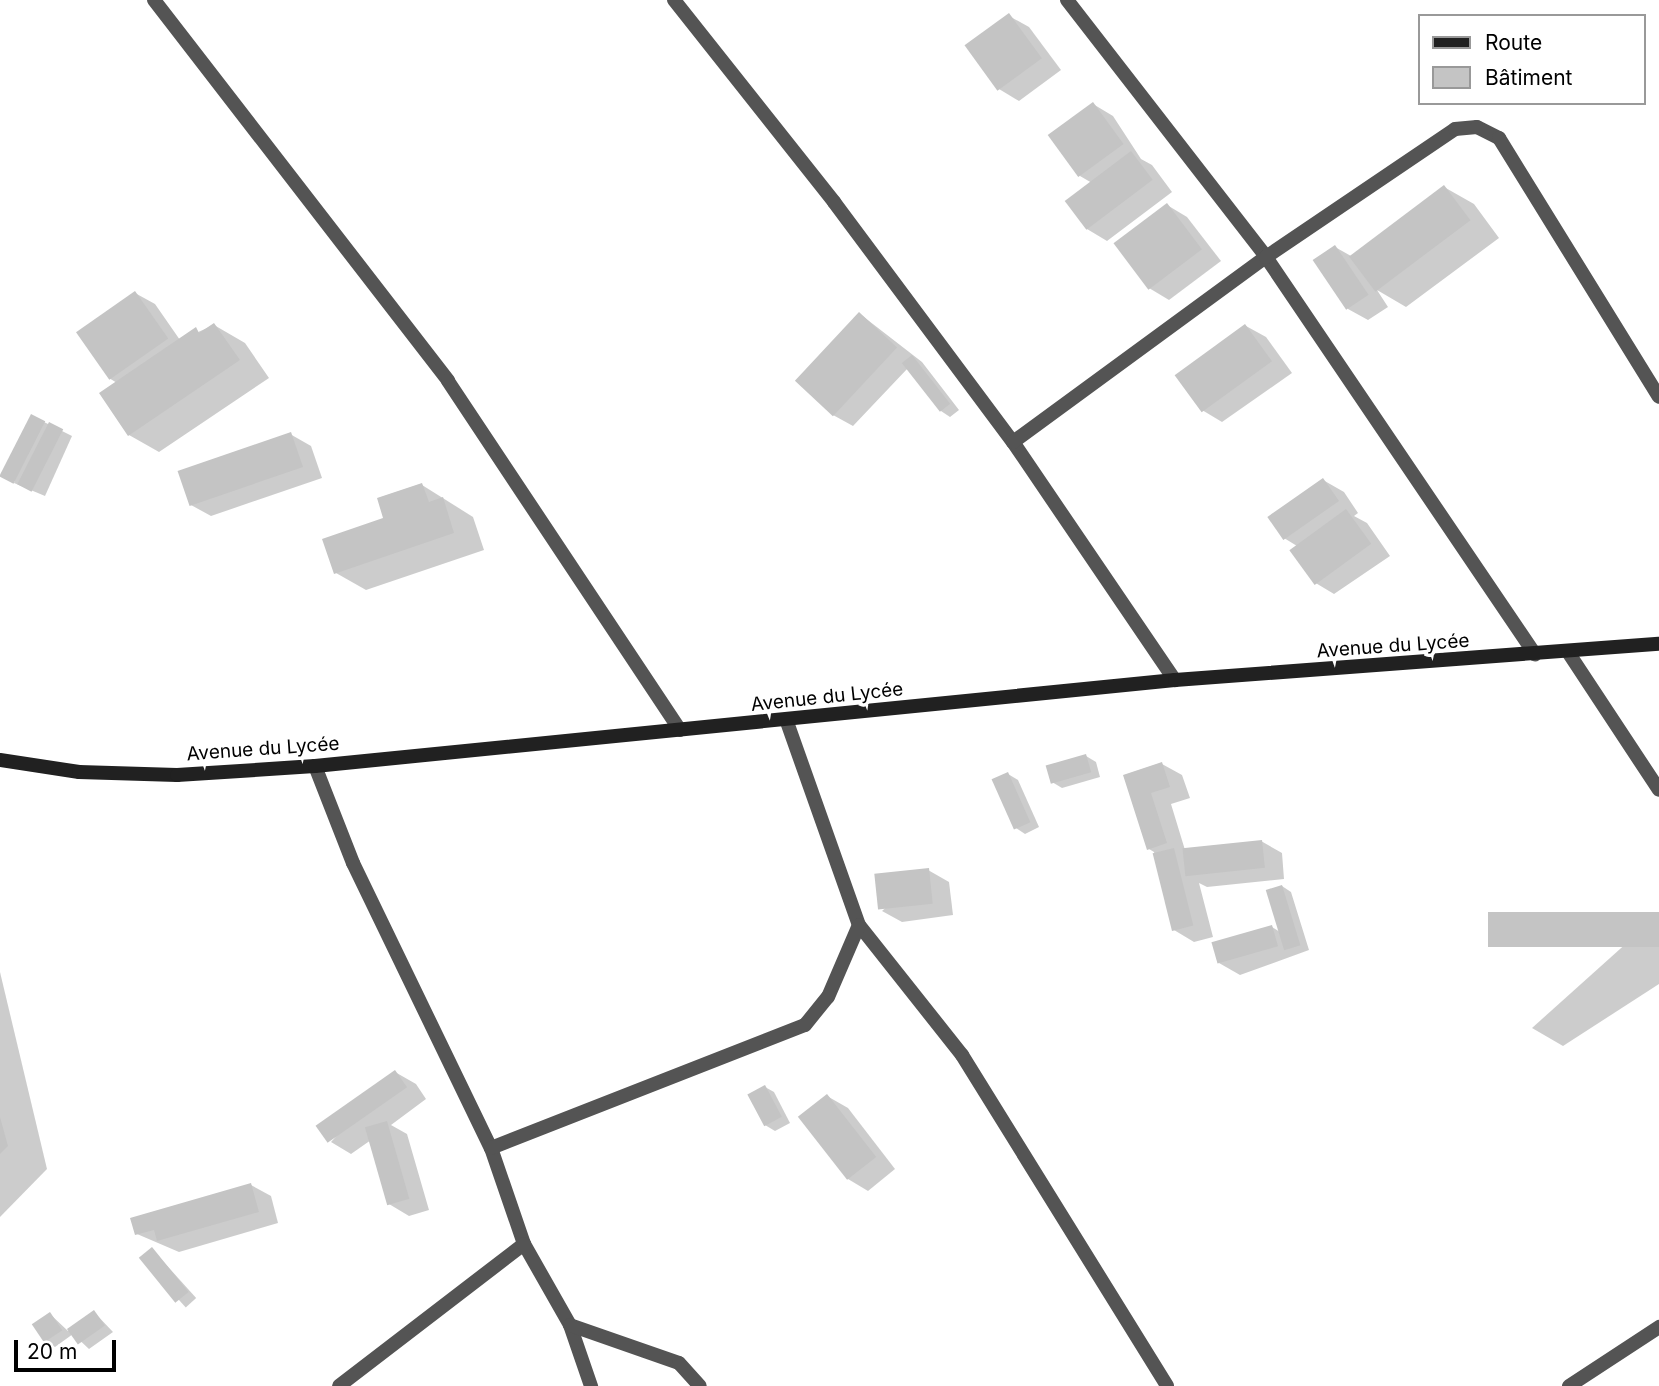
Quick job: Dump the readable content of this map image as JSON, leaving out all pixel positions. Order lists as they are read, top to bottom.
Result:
{
  "streets": {
    "main road": ["Avenue du Lycée"]
  },
  "legend": ["Route", "Bâtiment"],
  "scale_bar": "20 m"
}
